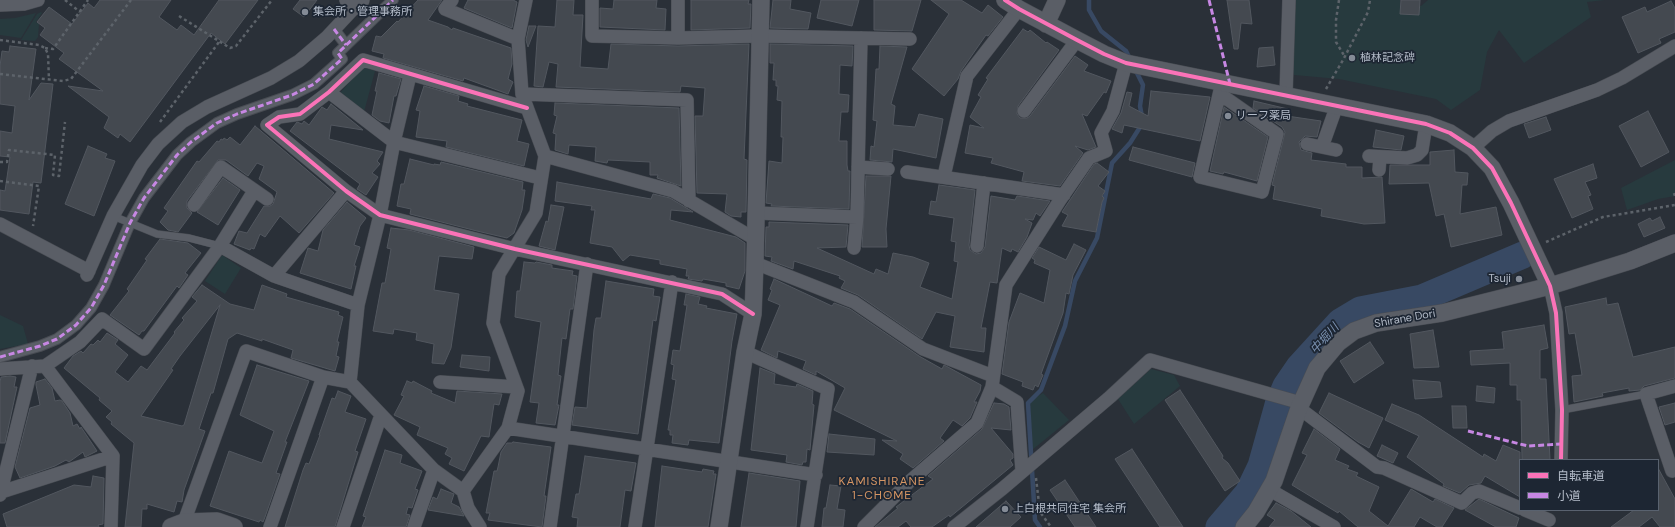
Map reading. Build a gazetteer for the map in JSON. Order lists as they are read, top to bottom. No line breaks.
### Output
{"streets":{"street":["Shirane Dori"]},"districts":["KAMISHIRANE 1-CHOME"],"water":["中堀川"],"places":["集会所・管理事務所","植林記念碑","リーフ薬局","Tsuji","上白根共同住宅 集会所"],"legend":["自転車道","小道"]}
